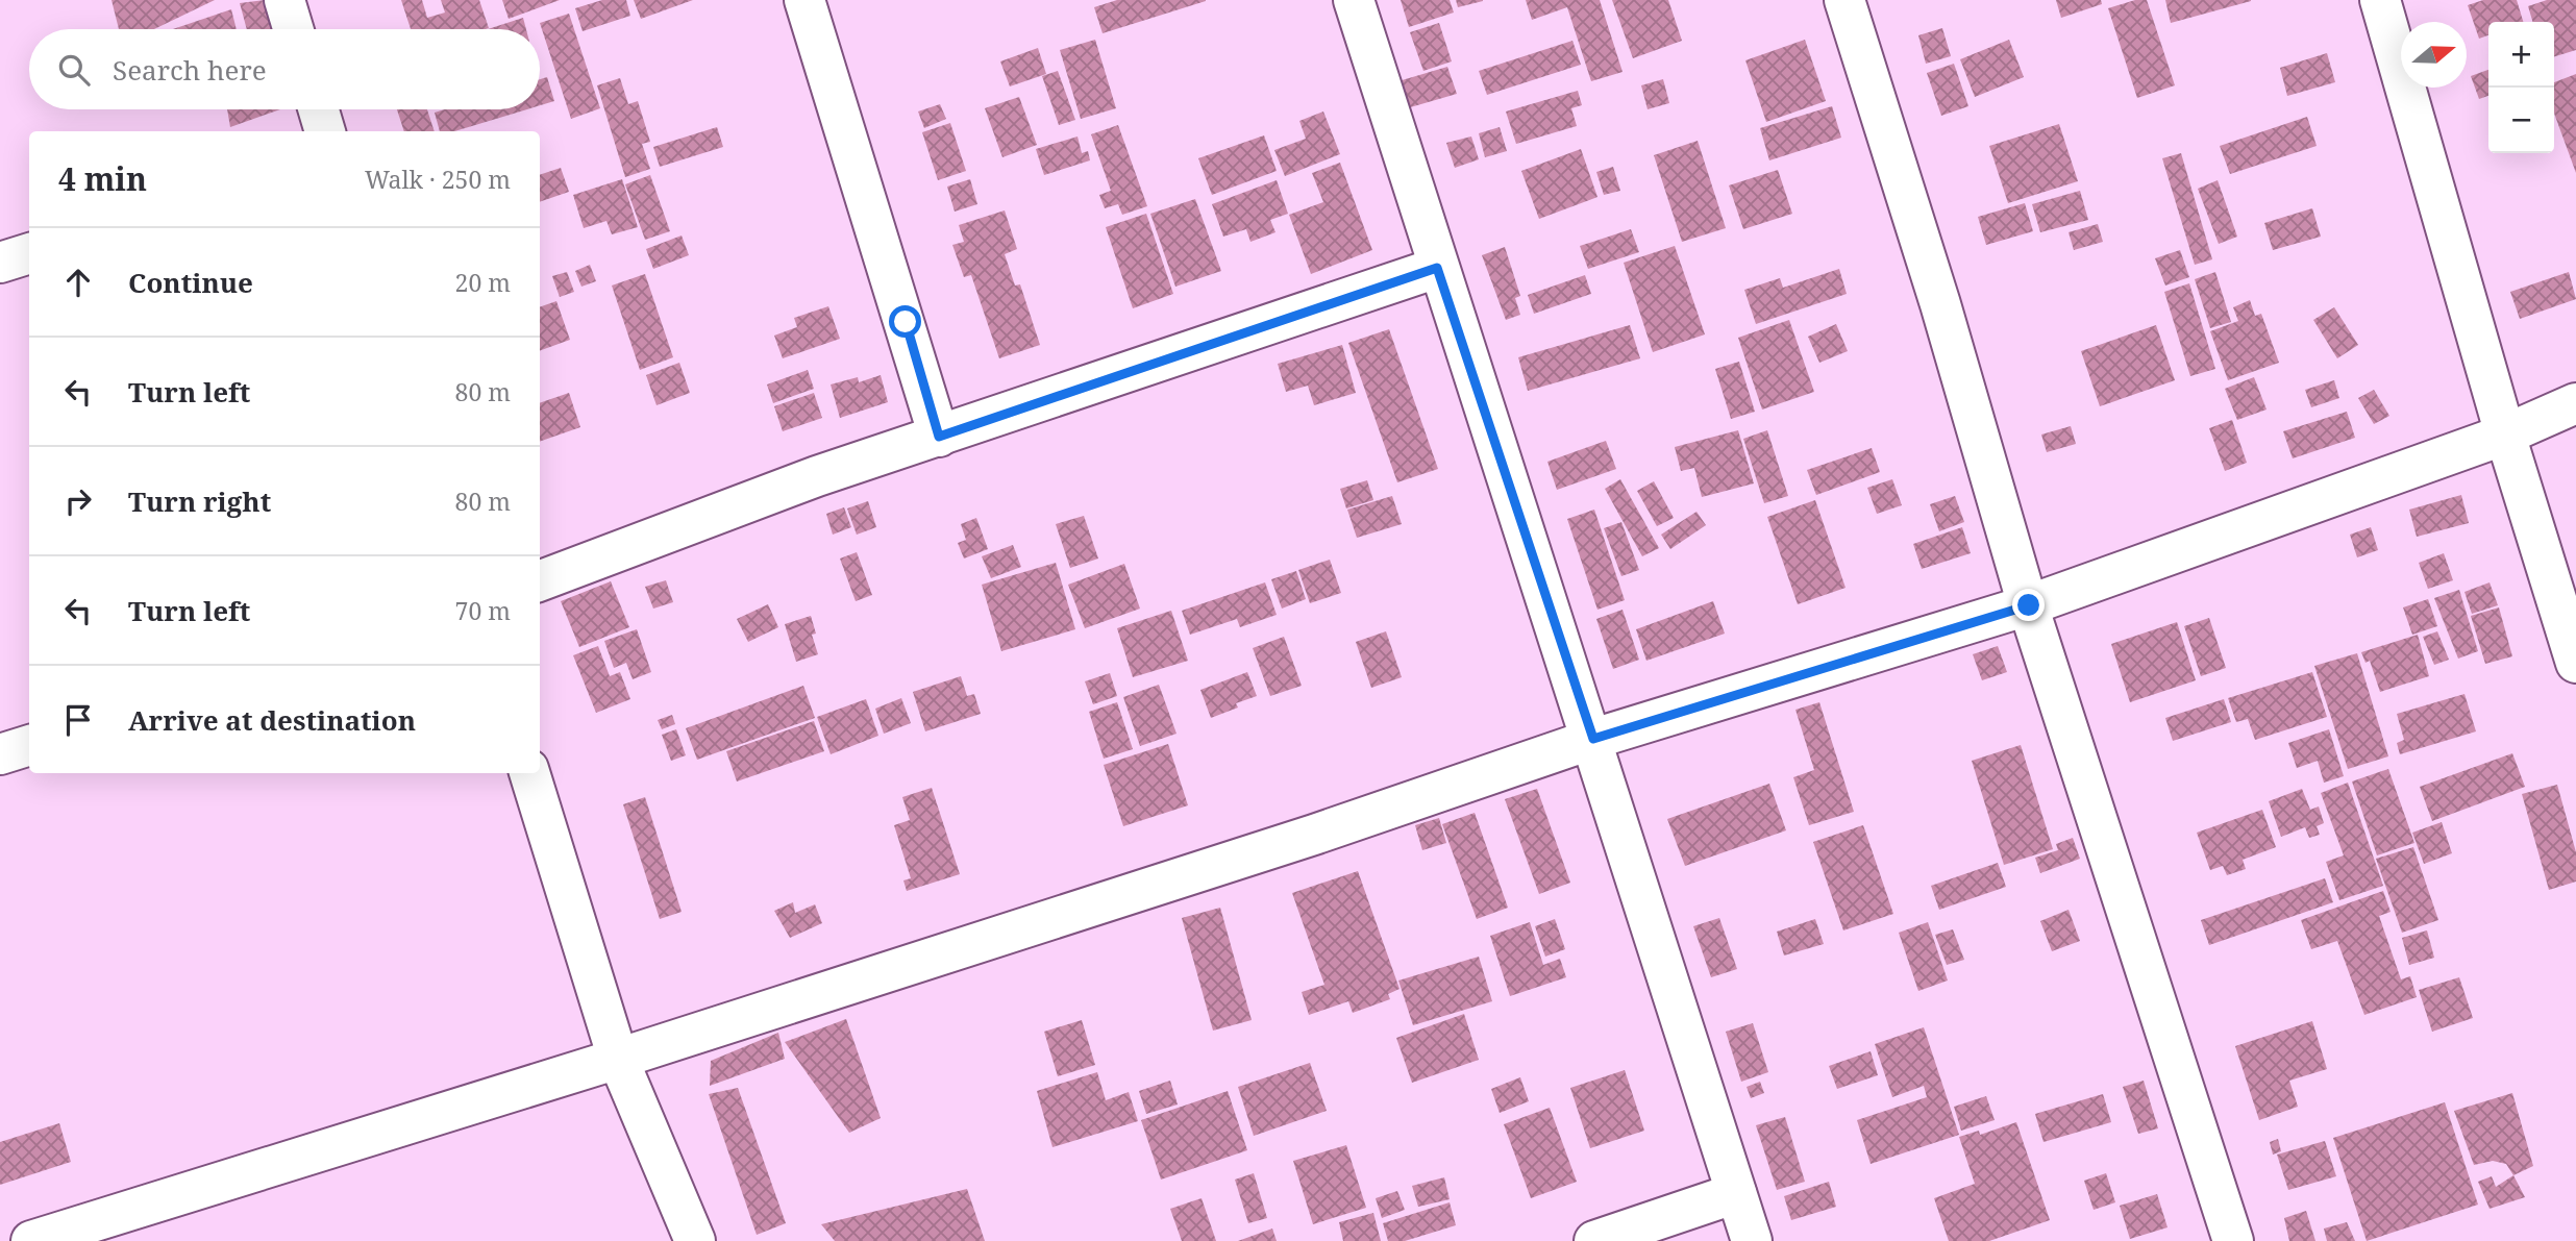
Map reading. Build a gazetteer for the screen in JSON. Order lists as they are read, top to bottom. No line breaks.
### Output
{"north":"right","page":{"map_buttons":["+","−"],"search":"Search here","heading":["4 min","Walk · 250 m"],"list":[["Continue","20 m"],["Turn left","80 m"],["Turn right","80 m"],["Turn left","70 m"],"Arrive at destination"]}}
